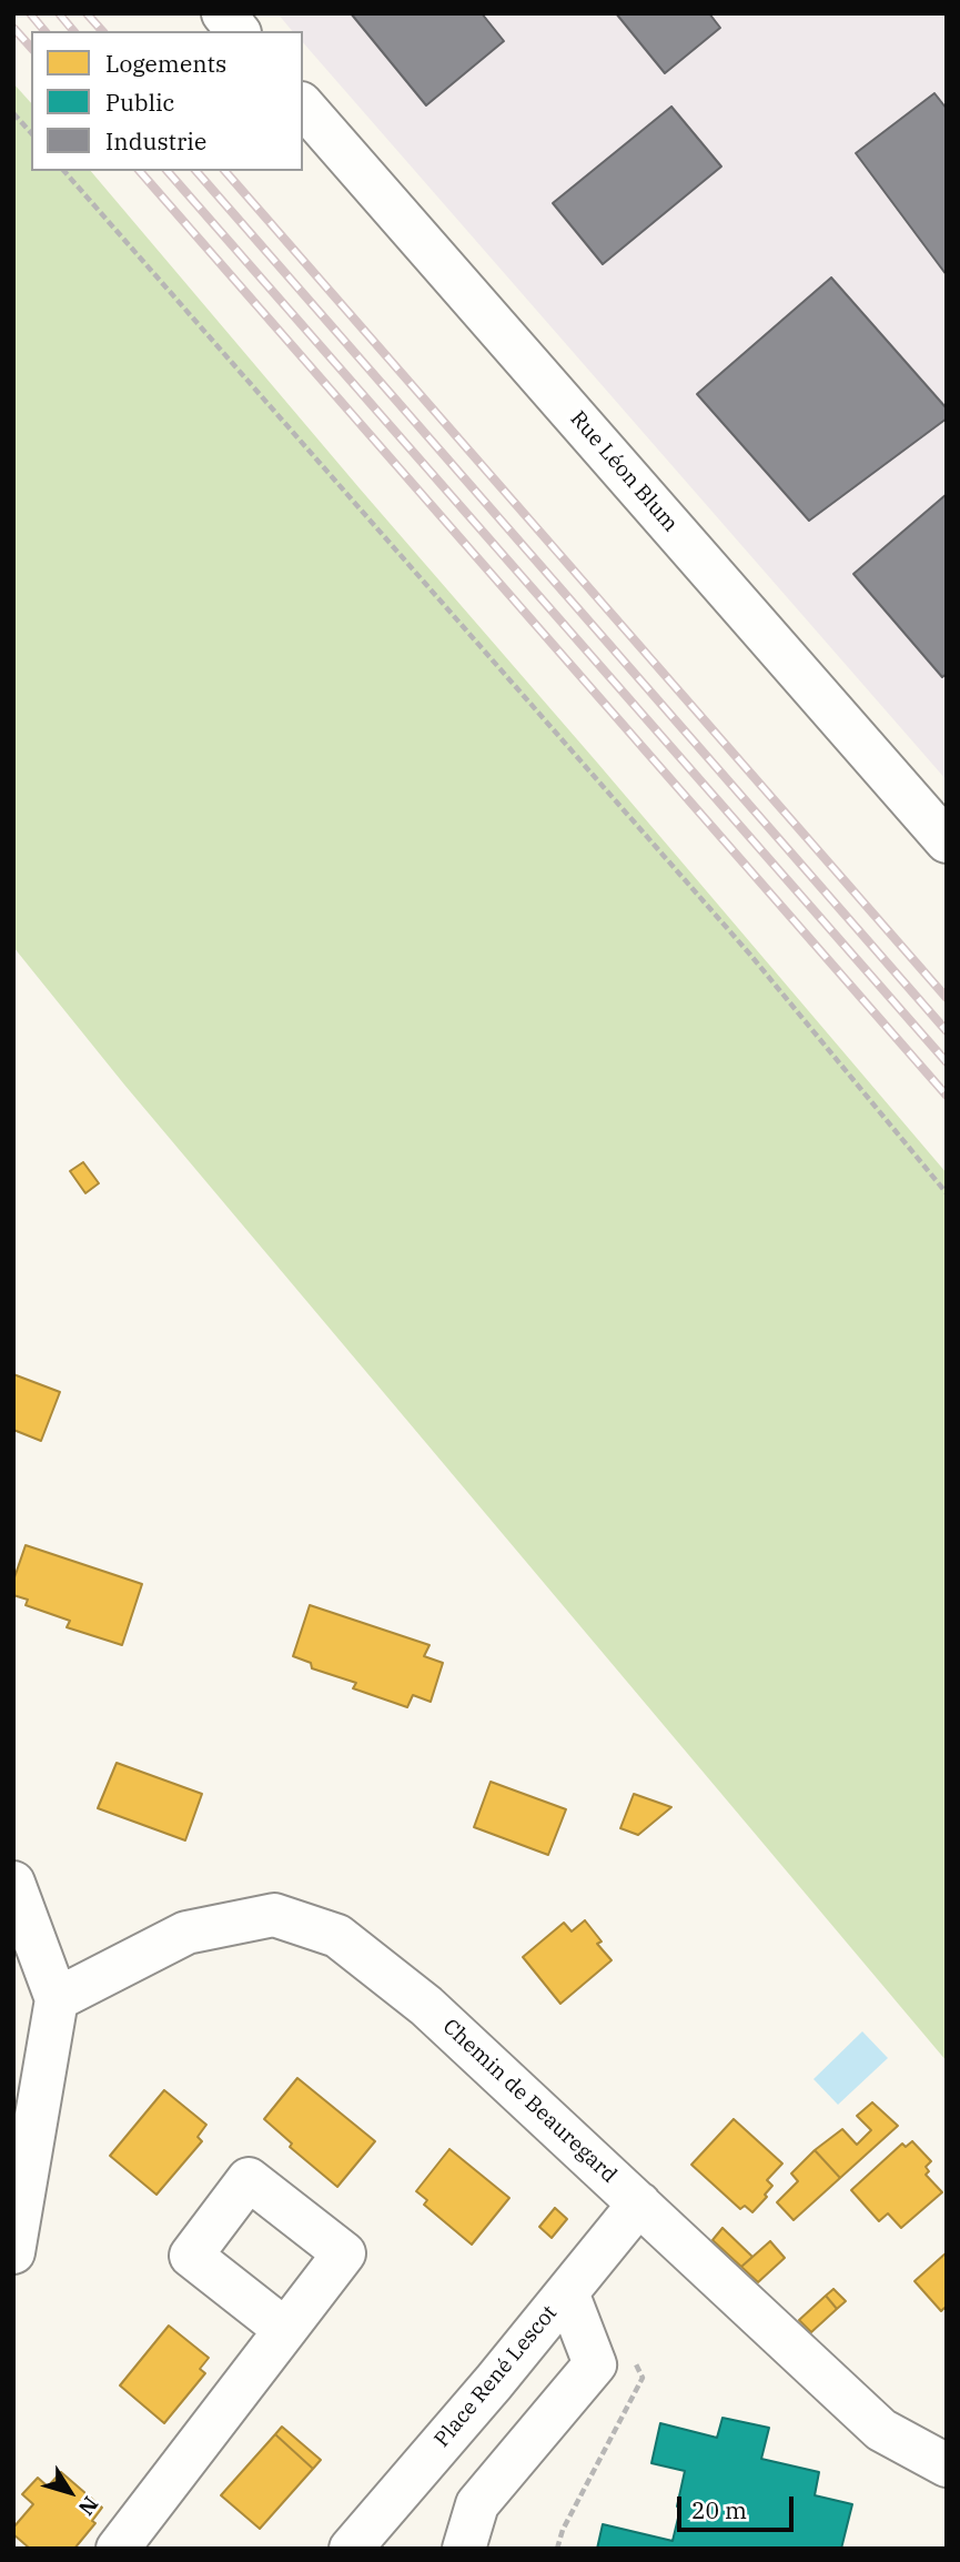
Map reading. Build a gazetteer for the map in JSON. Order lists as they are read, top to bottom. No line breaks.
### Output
{"streets":{"street":["Rue Léon Blum","Chemin de Beauregard","Place René Lescot"]},"crossings":[["Chemin de Beauregard","Place René Lescot"]],"legend":["Logements","Public","Industrie"],"scale_bar":"20 m","north":"bottom right"}
